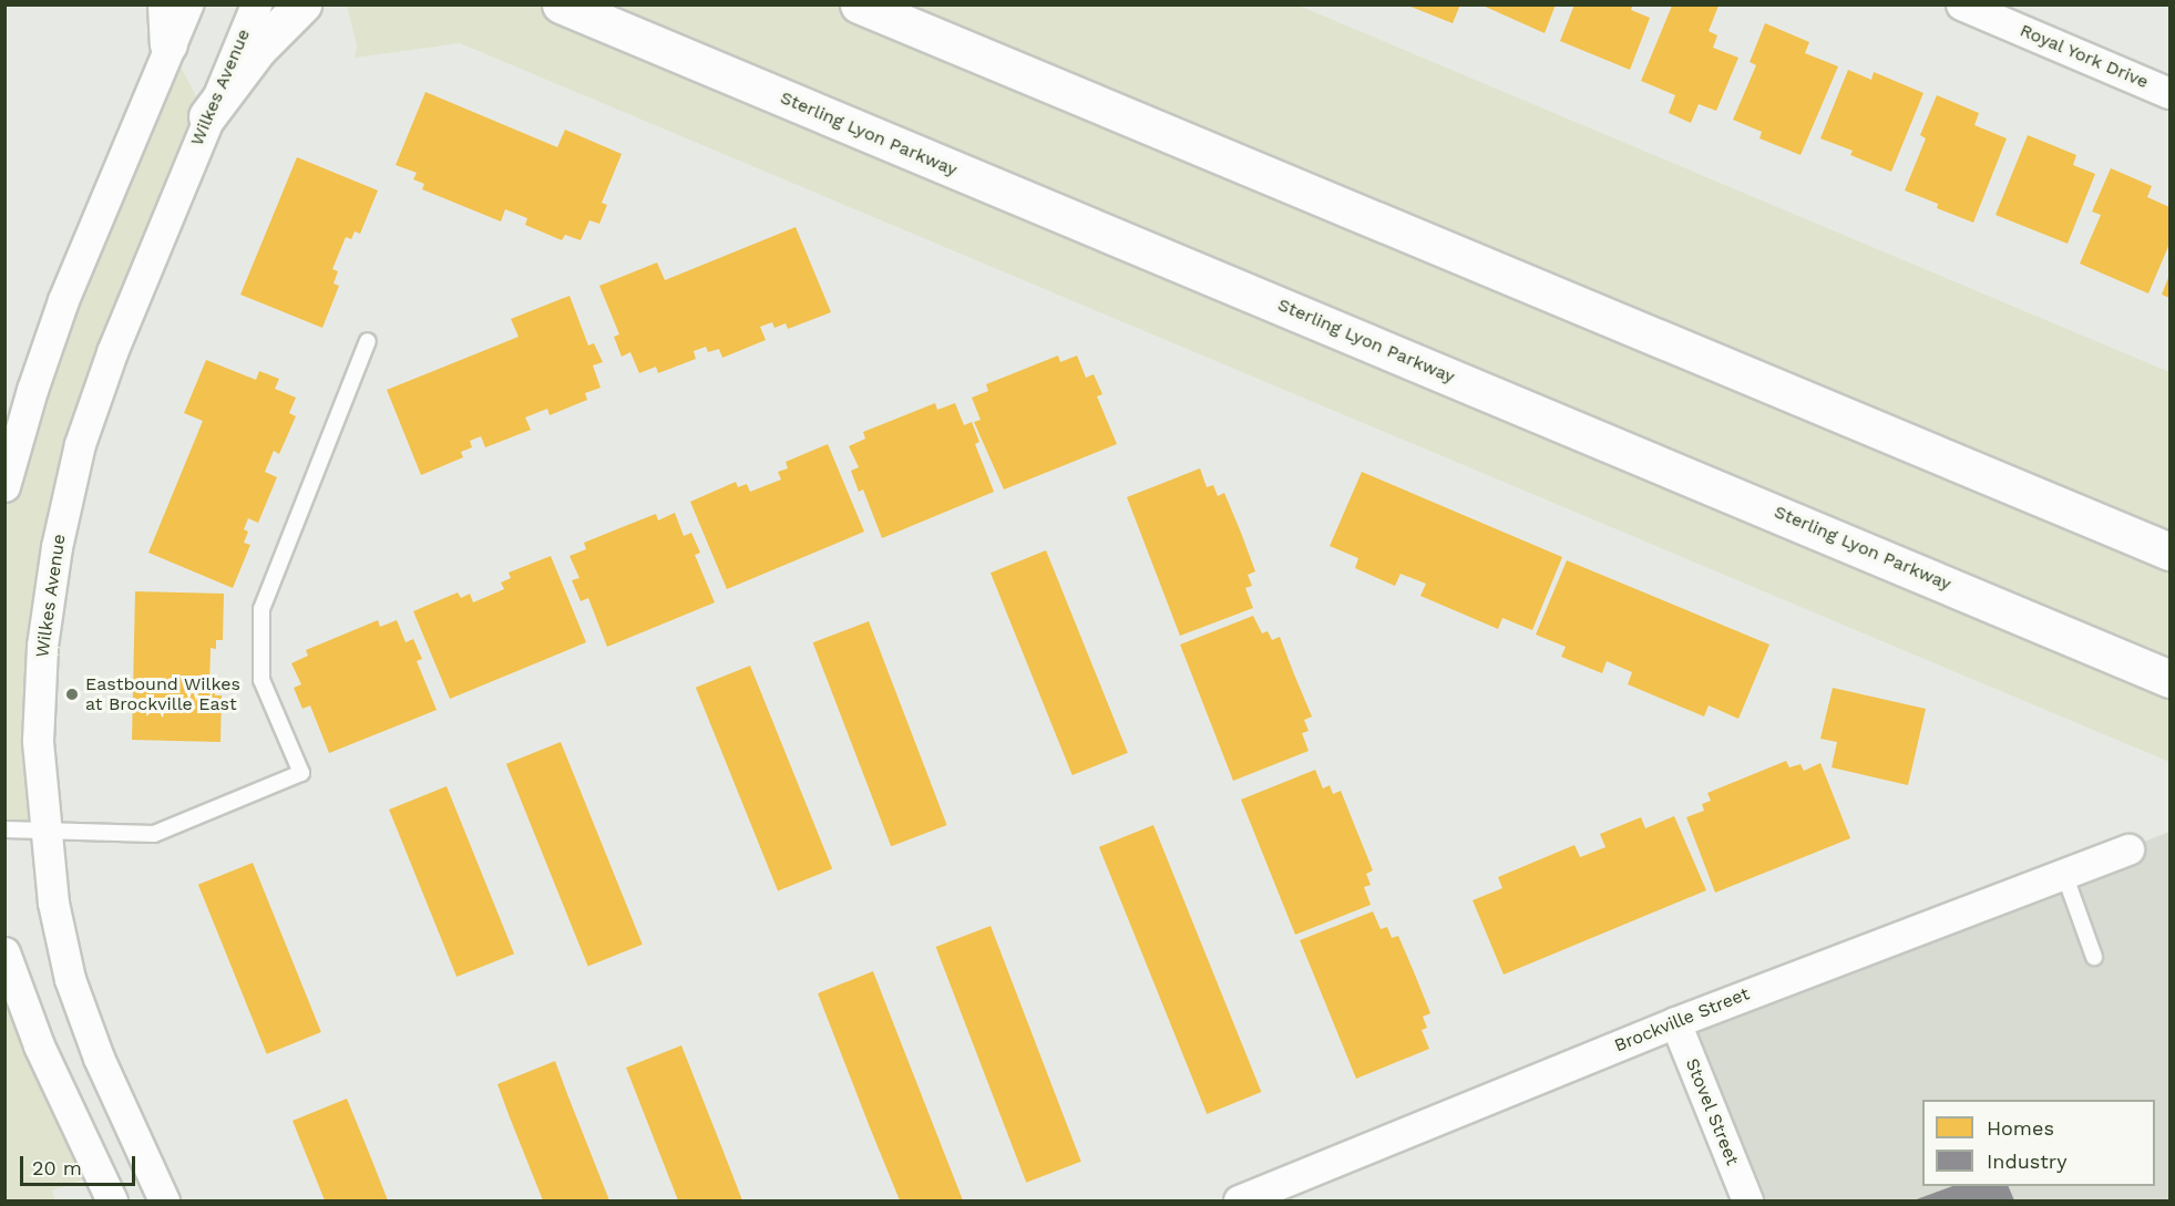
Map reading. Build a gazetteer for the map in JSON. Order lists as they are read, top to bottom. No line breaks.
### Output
{"streets":{"main road":["Sterling Lyon Parkway"],"street":["Royal York Drive","Wilkes Avenue","Brockville Street","Stovel Street"]},"crossings":[["Brockville Street","Stovel Street"]],"places":["Eastbound Wilkes at Brockville East"],"legend":["Homes","Industry"],"scale_bar":"20 m"}
